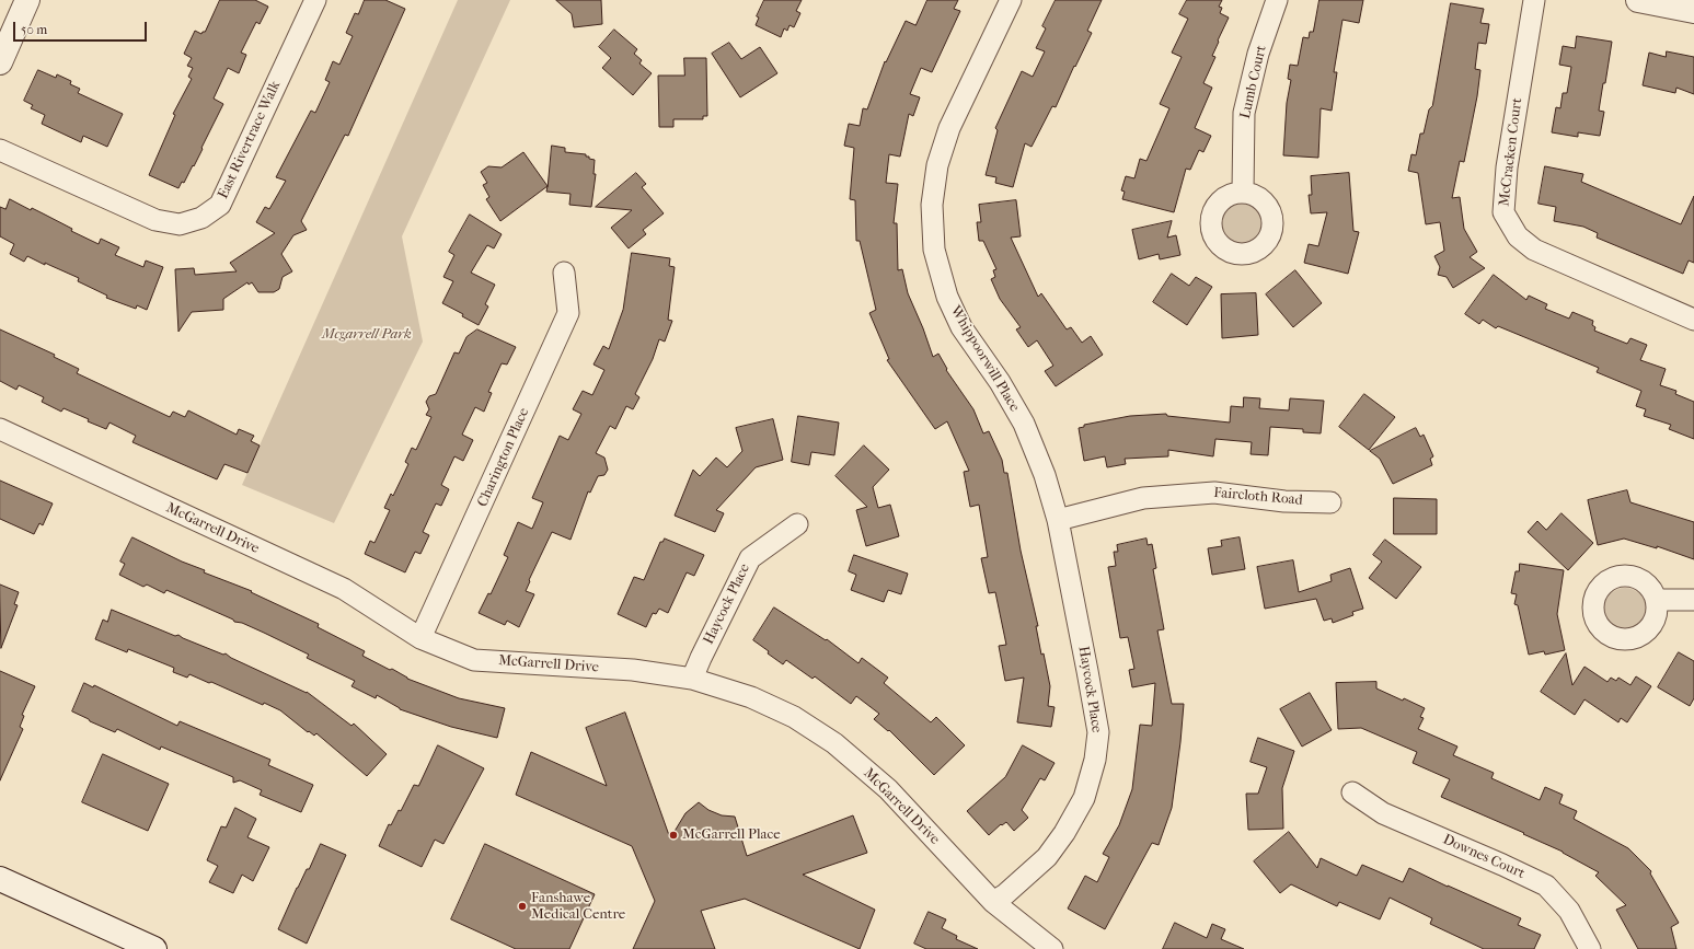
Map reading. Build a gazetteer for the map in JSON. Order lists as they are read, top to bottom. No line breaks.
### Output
{"streets":{"street":["Lumb Court","East Rivertrace Walk","McCracken Court","Whippoorwill Place","Charington Place","Faircloth Road","McGarrell Drive","Haycock Place","Downes Court"]},"crossings":[["Whippoorwill Place","Faircloth Road"],["Whippoorwill Place","Haycock Place"],["Charington Place","McGarrell Drive"],["Faircloth Road","Haycock Place"],["McGarrell Drive","Haycock Place"]],"parks":["Mcgarrell Park"],"places":["McGarrell Place","Fanshawe Medical Centre"],"scale_bar":"50 m"}
